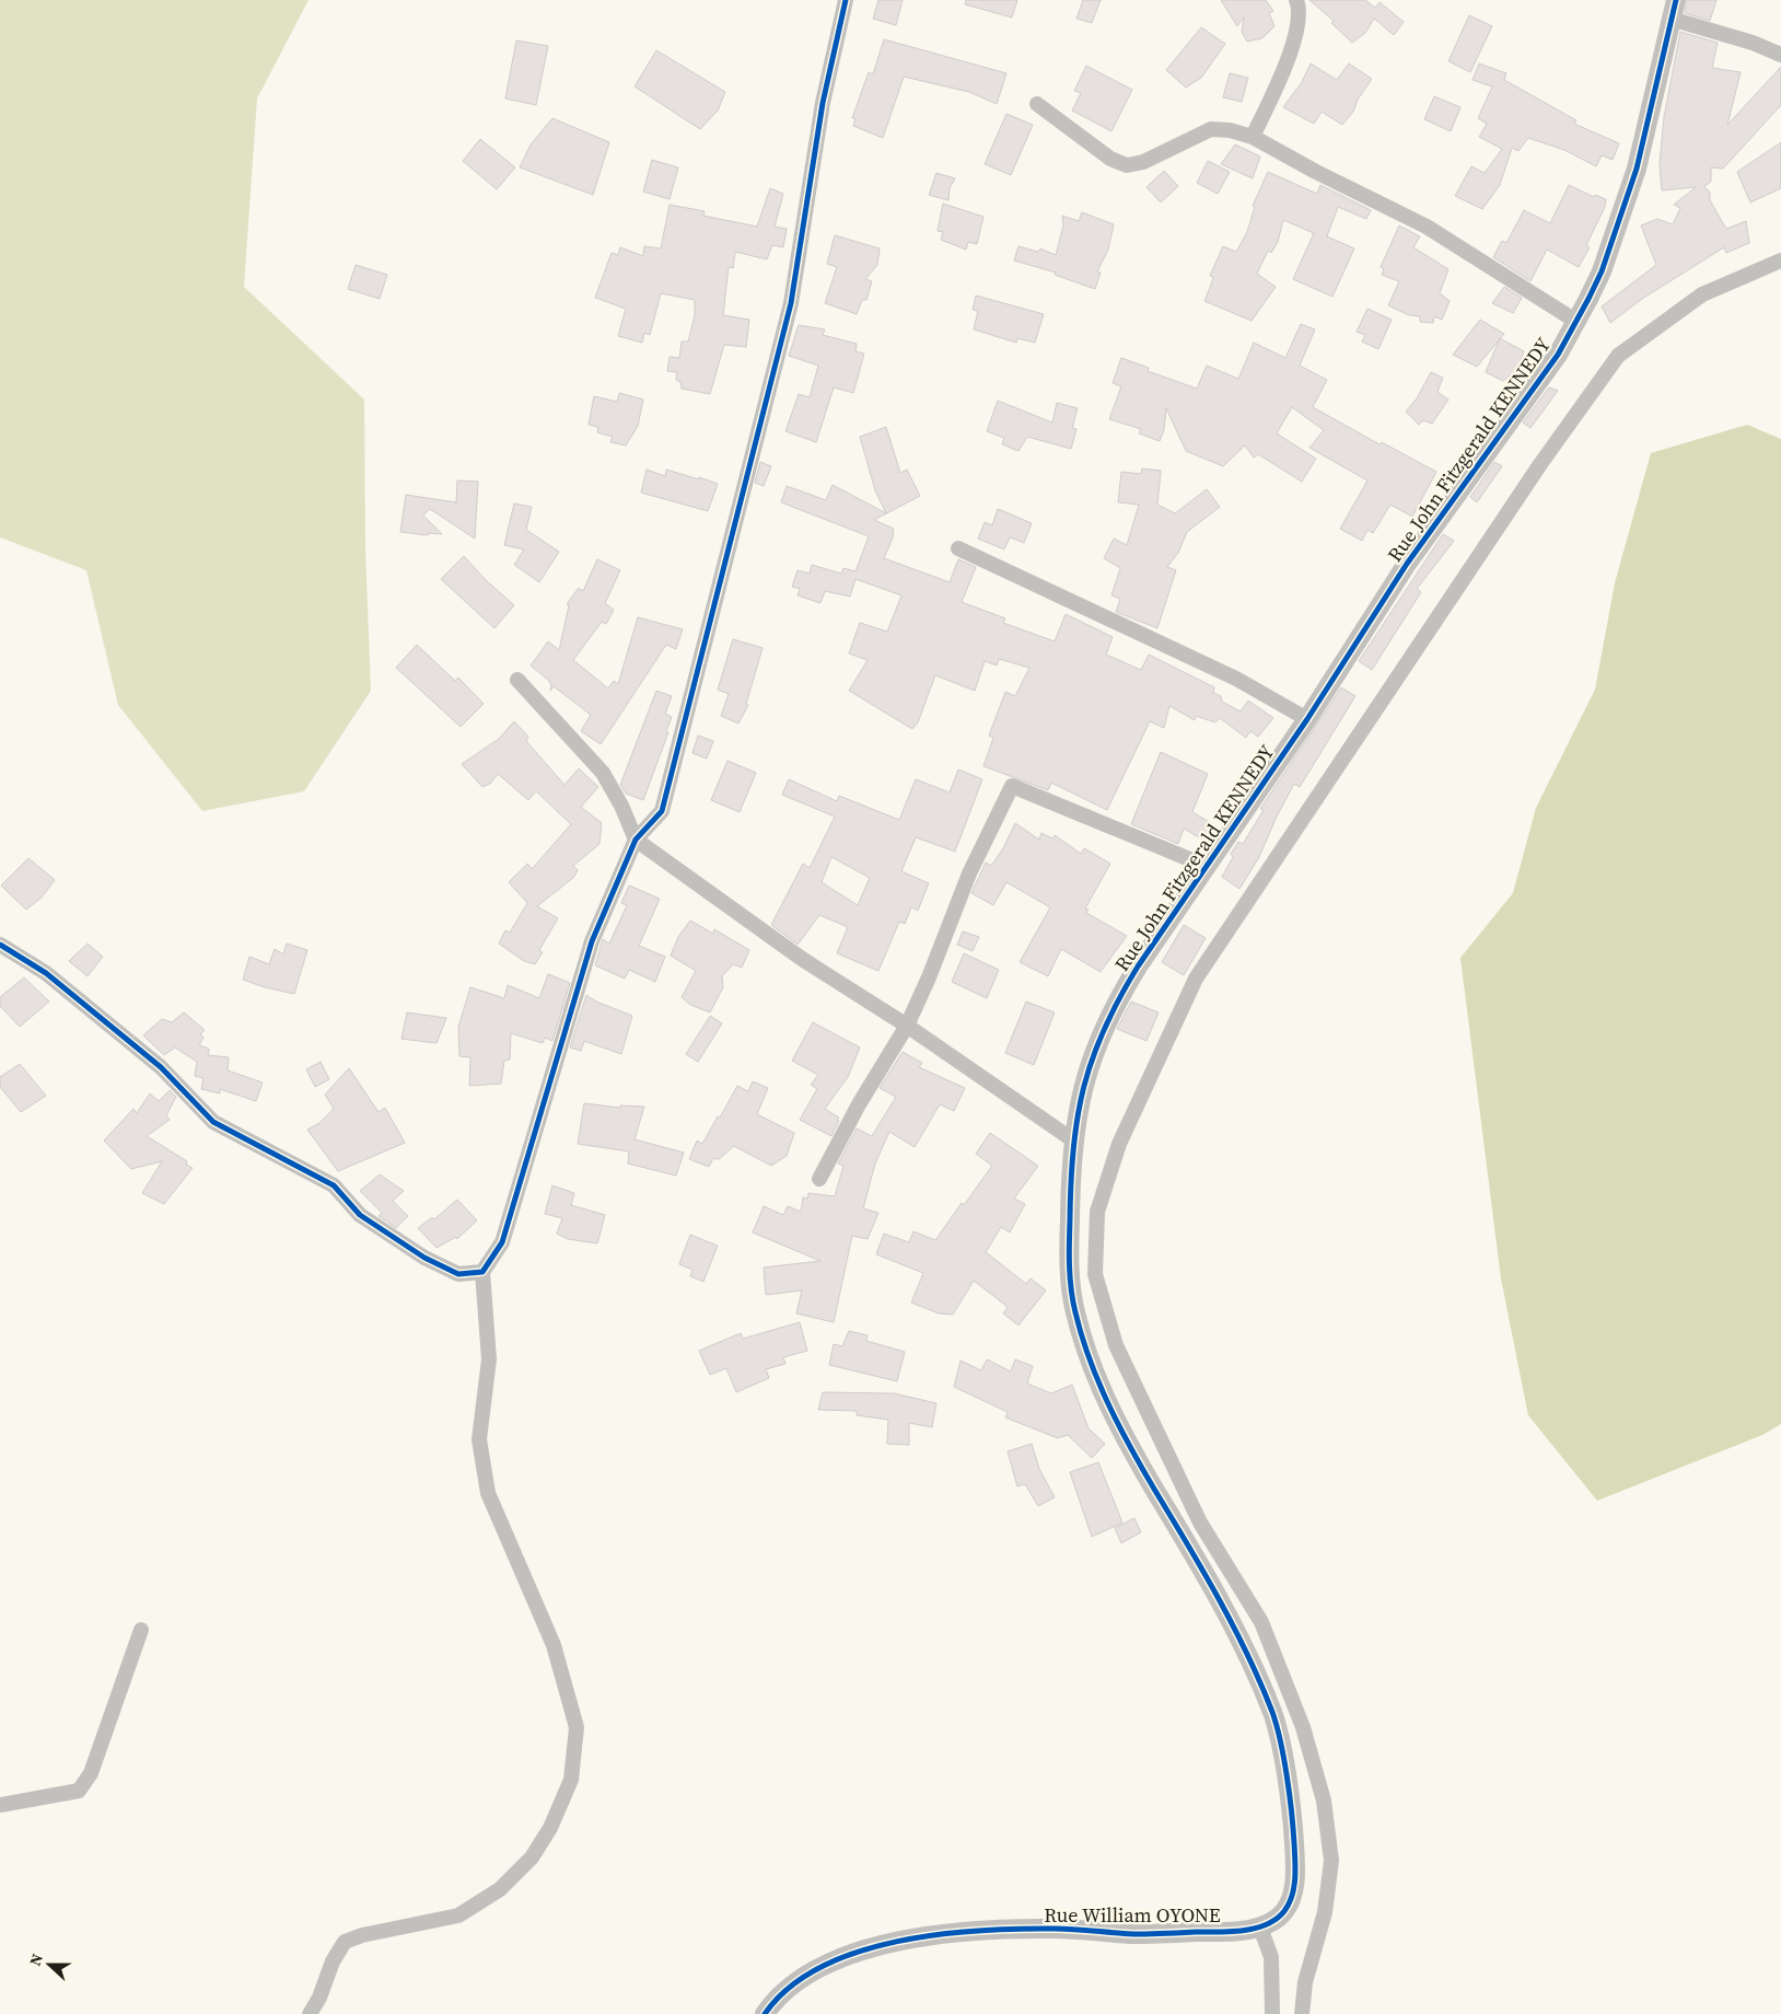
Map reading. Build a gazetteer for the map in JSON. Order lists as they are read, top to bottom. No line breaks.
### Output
{"streets":{"street":["Rue John Fitzgerald KENNEDY","Rue William OYONE"]},"crossings":[["Rue John Fitzgerald KENNEDY","Rue William OYONE"]],"north":"left"}
